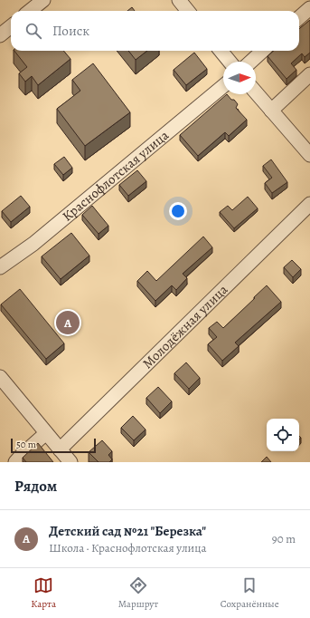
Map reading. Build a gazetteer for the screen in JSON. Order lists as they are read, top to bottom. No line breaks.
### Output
{"streets":{"street":["Краснофлотская улица","Молодёжная улица"]},"scale_bar":"50 m","north":"right","page":{"search":"Поиск","pins":"A","scale":"50 m","heading":"Рядом","list":[{"mark":"A","name":"Детский сад №21 \"Березка\"","note":"Школа · Краснофлотская улица","value":"90 m"}],"nav":["Карта","Маршрут","Сохранённые"]}}
